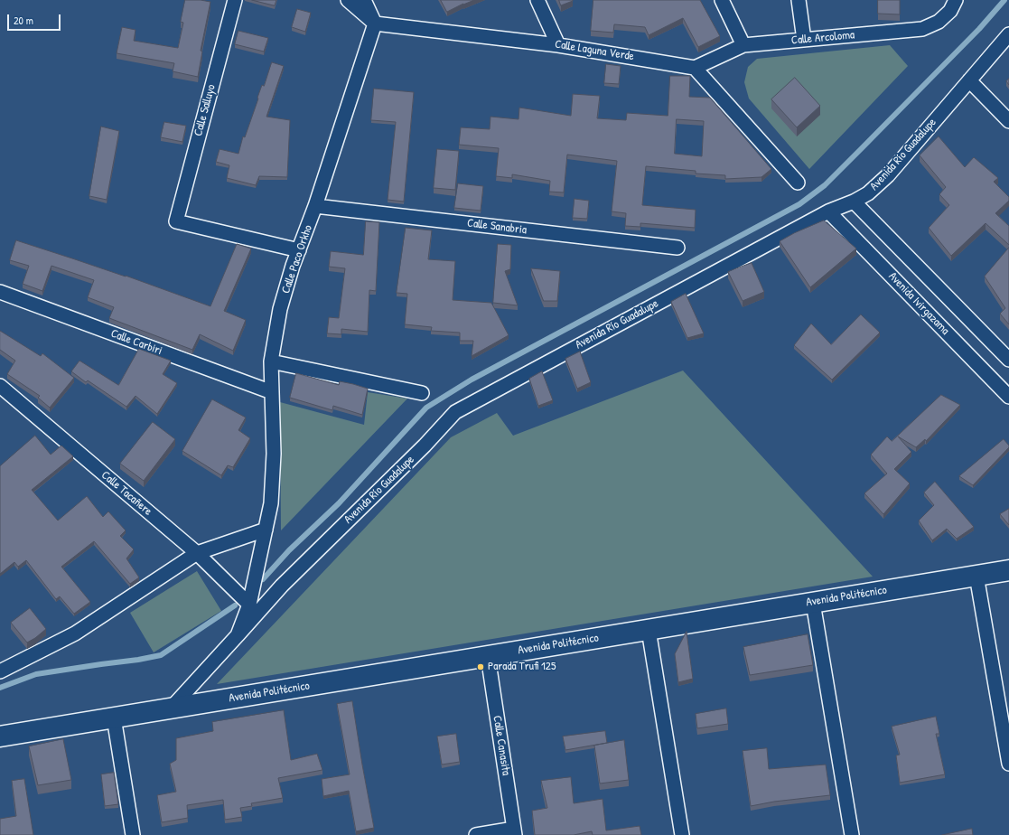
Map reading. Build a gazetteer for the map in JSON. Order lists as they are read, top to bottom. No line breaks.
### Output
{"streets":{"street":["Calle Arcoloma","Calle Laguna Verde","Calle Salluyo","Avenida Río Guadalupe","Calle Sanabria","Calle Paco Orkho","Avenida Ivirgazama","Calle Carbiri","Calle Tacañere","Avenida Politécnico","Calle Canasita"]},"crossings":[["Calle Arcoloma","Calle Laguna Verde"],["Calle Laguna Verde","Calle Paco Orkho"],["Calle Salluyo","Calle Paco Orkho"],["Avenida Río Guadalupe","Calle Paco Orkho"],["Avenida Río Guadalupe","Avenida Ivirgazama"],["Avenida Río Guadalupe","Avenida Politécnico"],["Calle Sanabria","Calle Paco Orkho"],["Calle Paco Orkho","Calle Carbiri"],["Calle Paco Orkho","Calle Tacañere"],["Avenida Politécnico","Calle Canasita"]],"places":["Parada Trufi 125"],"scale_bar":"20 m"}
